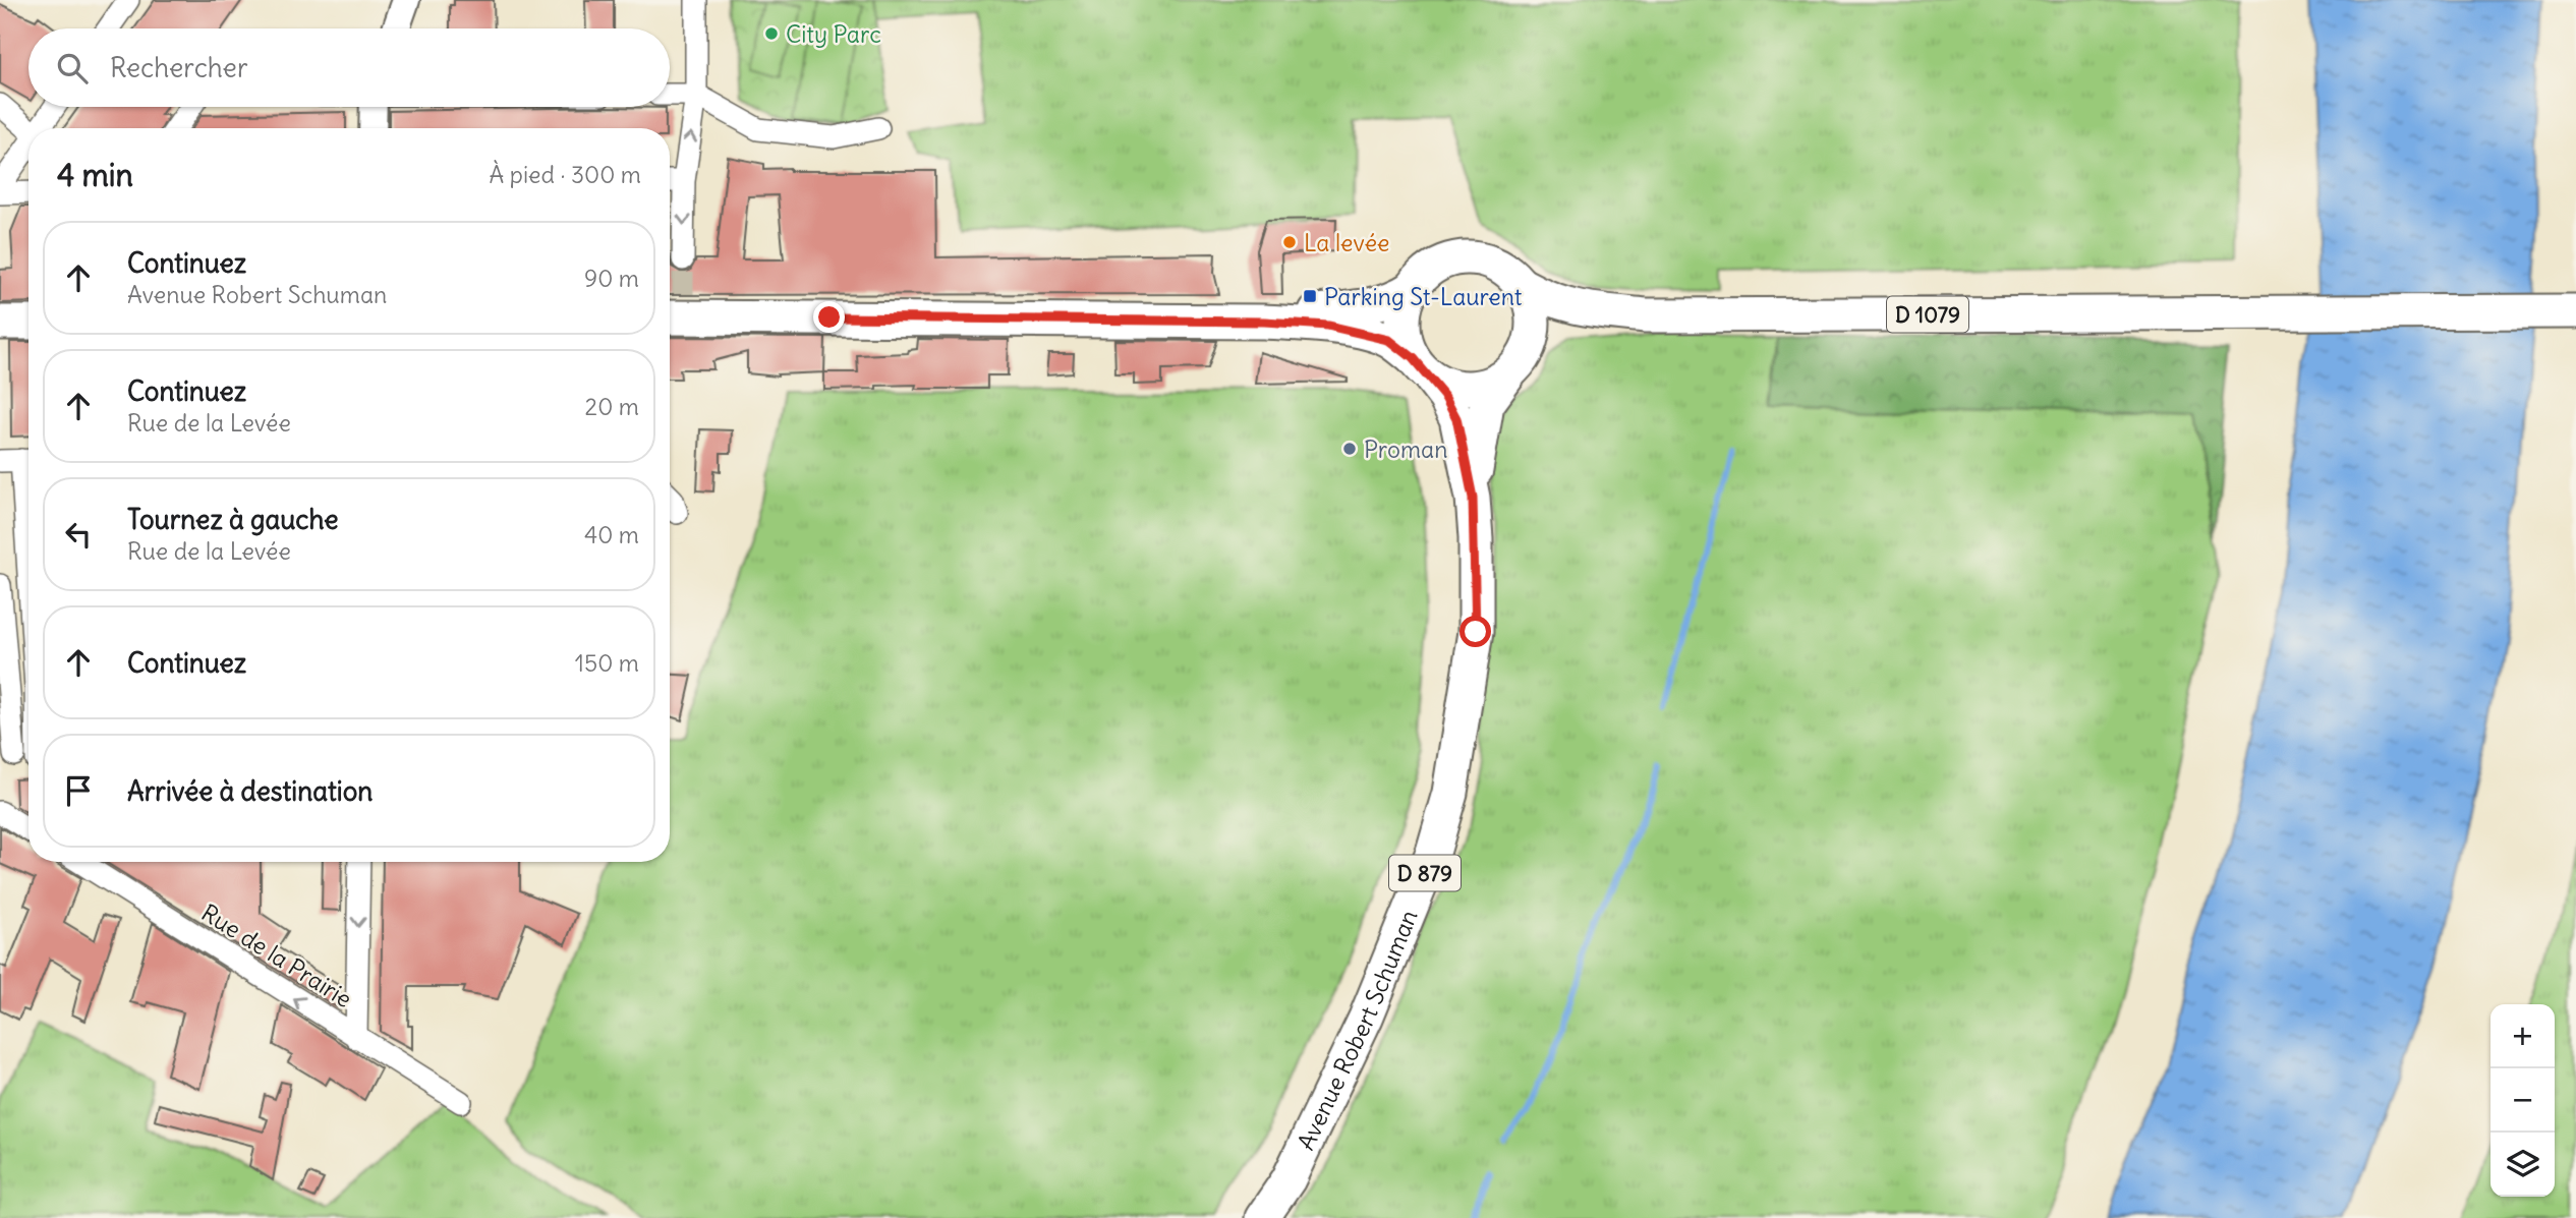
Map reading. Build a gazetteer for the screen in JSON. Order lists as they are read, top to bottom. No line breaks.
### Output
{"streets":{"main road":["D 1079","D 879","Avenue Robert Schuman"],"street":["Rue de la Prairie"]},"crossings":[["D 1079","Avenue Robert Schuman"]],"one_way":["Rue de la Prairie"],"places":{"other":["City Parc","La levée","Proman"],"transit":["Parking St-Laurent"]},"page":{"search":"Rechercher","heading":["4 min","À pied · 300 m"],"list":[["Continuez","Avenue Robert Schuman","90 m"],["Continuez","Rue de la Levée","20 m"],["Tournez à gauche","Rue de la Levée","40 m"],["Continuez","150 m"],"Arrivée à destination"],"map_buttons":["+","−"]}}
